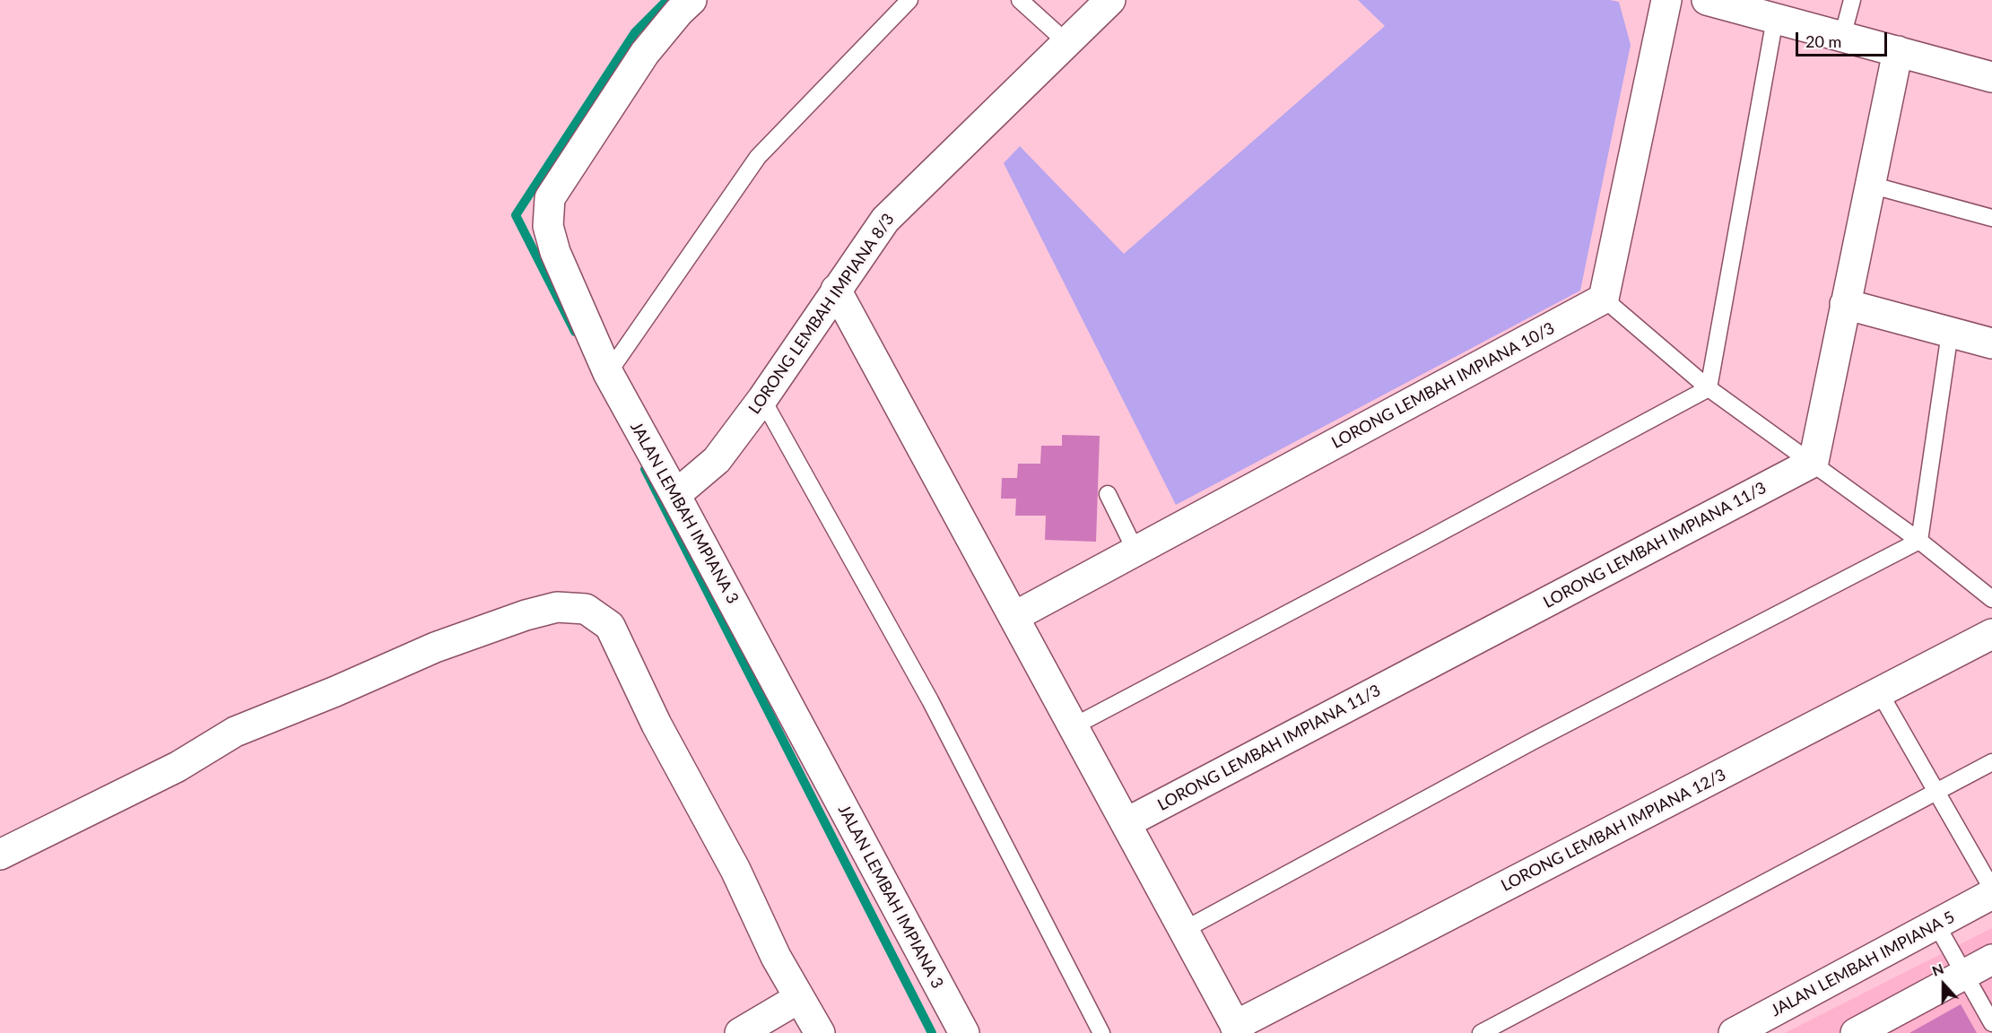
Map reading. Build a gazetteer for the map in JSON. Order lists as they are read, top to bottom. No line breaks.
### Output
{"streets":{"street":["LORONG LEMBAH IMPIANA 8/3","LORONG LEMBAH IMPIANA 10/3","JALAN LEMBAH IMPIANA 3","LORONG LEMBAH IMPIANA 11/3","LORONG LEMBAH IMPIANA 12/3","JALAN LEMBAH IMPIANA 5"]},"crossings":[["LORONG LEMBAH IMPIANA 8/3","JALAN LEMBAH IMPIANA 3"]],"scale_bar":"20 m","north":"top"}
